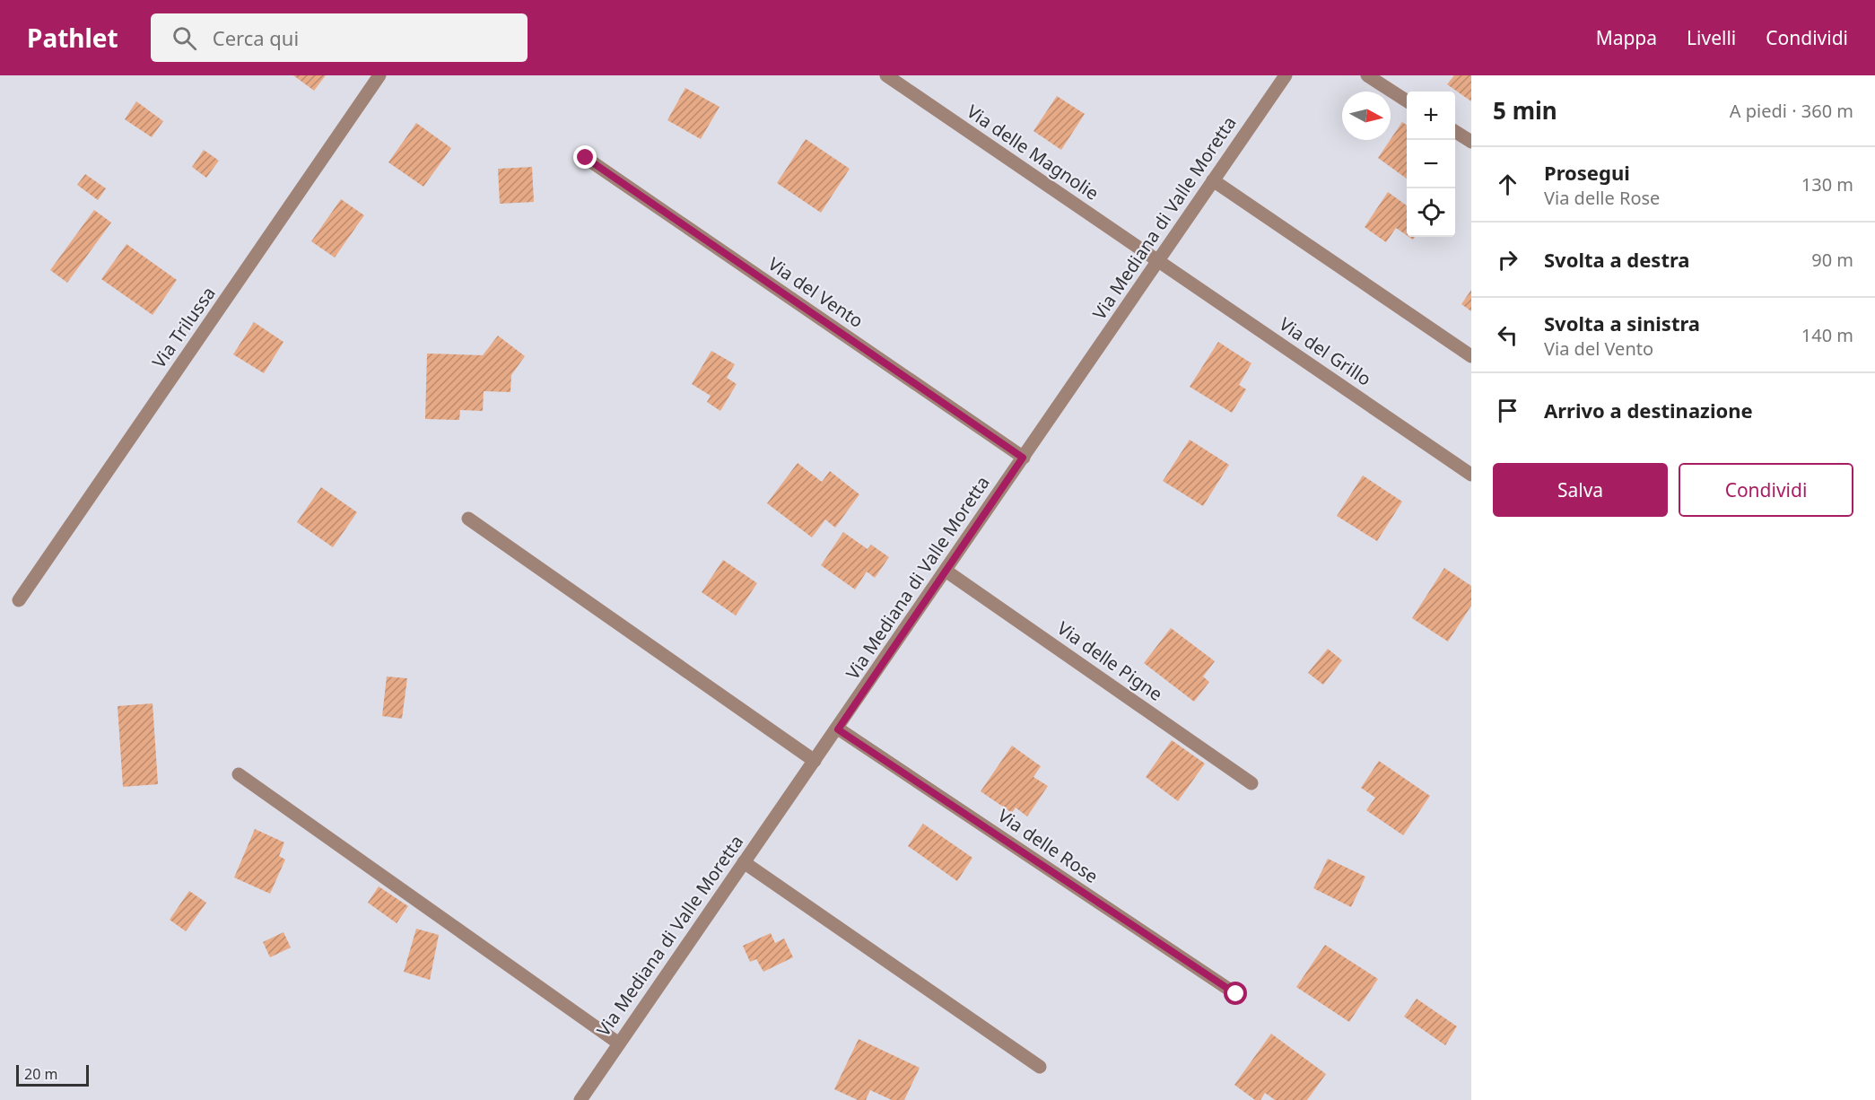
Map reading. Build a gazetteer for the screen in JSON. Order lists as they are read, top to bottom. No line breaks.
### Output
{"streets":{"street":["Via delle Magnolie","Via Mediana di Valle Moretta","Via del Vento","Via Trilussa","Via del Grillo","Via delle Pigne","Via delle Rose"]},"crossings":[["Via delle Magnolie","Via Mediana di Valle Moretta"],["Via delle Magnolie","Via del Grillo"],["Via Mediana di Valle Moretta","Via del Vento"],["Via Mediana di Valle Moretta","Via del Grillo"],["Via Mediana di Valle Moretta","Via delle Pigne"],["Via Mediana di Valle Moretta","Via delle Rose"]],"scale_bar":"20 m","north":"right","page":{"header":"Pathlet","search":"Cerca qui","nav":["Mappa","Livelli","Condividi"],"heading":["5 min","A piedi · 360 m"],"map_buttons":["+","−"],"list":[["Prosegui","Via delle Rose","130 m"],["Svolta a destra","90 m"],["Svolta a sinistra","Via del Vento","140 m"],"Arrivo a destinazione"],"buttons":["Salva","Condividi"],"scale":"20 m"}}
